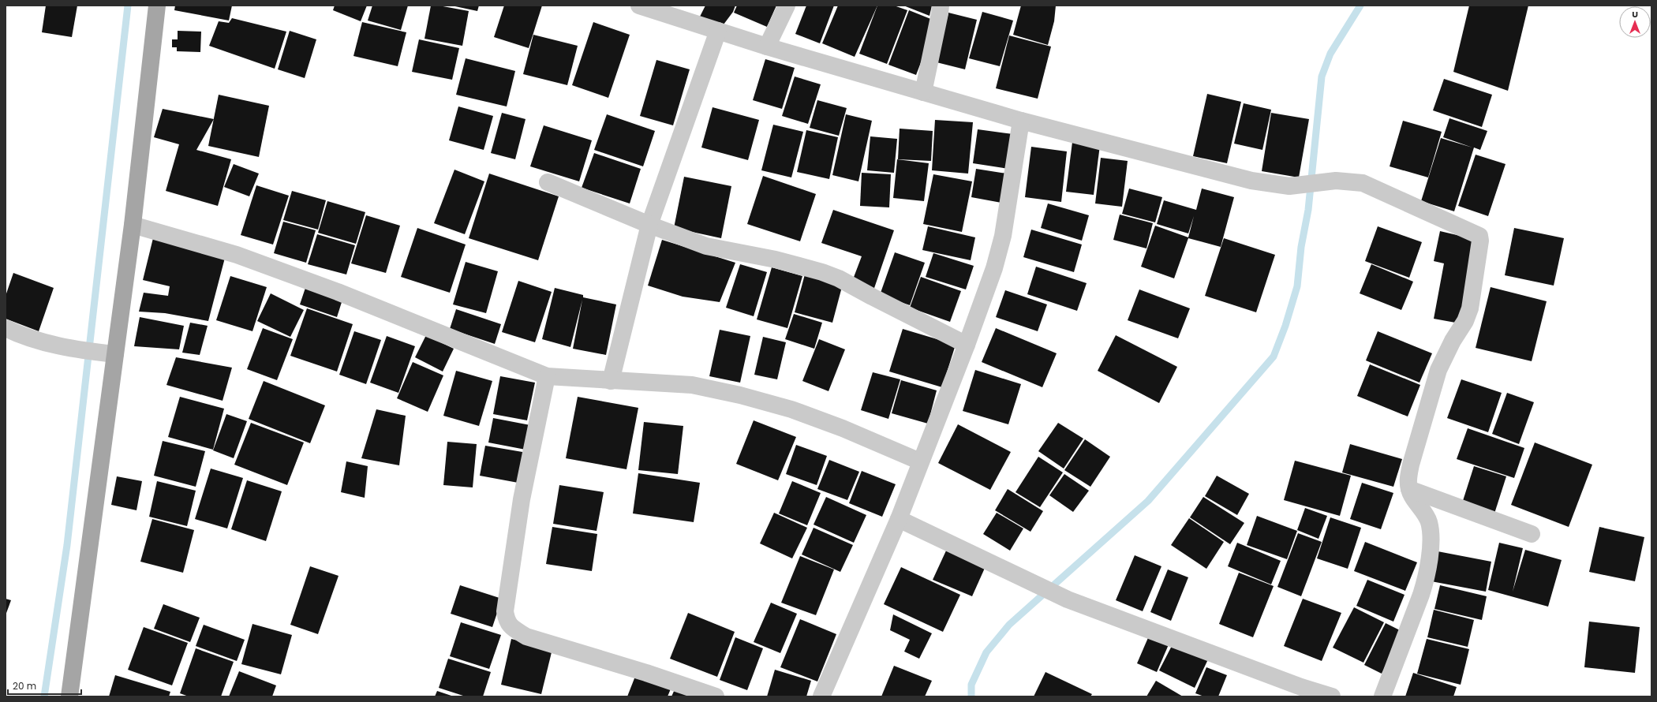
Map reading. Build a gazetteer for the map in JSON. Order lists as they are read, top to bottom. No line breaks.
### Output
{"scale_bar":"20 m","north":"top"}
